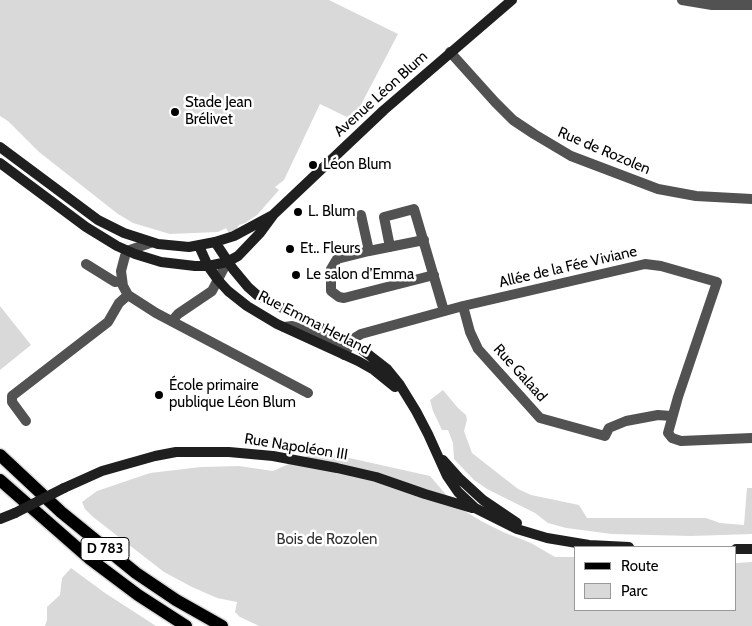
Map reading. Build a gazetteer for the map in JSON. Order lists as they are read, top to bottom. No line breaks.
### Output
{"streets":{"main road":["D 783"],"street":["Avenue Léon Blum","Rue de Rozolen","Allée de la Fée Viviane","Rue Emma Herland","Rue Galaad","Rue Napoléon III"]},"crossings":[["Avenue Léon Blum","Rue de Rozolen"],["Avenue Léon Blum","Rue Emma Herland"],["Allée de la Fée Viviane","Rue Galaad"],["Rue Emma Herland","Rue Napoléon III"]],"parks":["Bois de Rozolen"],"places":["Stade Jean Brélivet","Léon Blum","L. Blum","Et.. Fleurs","Le salon d’Emma","École primaire publique Léon Blum"],"legend":["Route","Parc"]}
